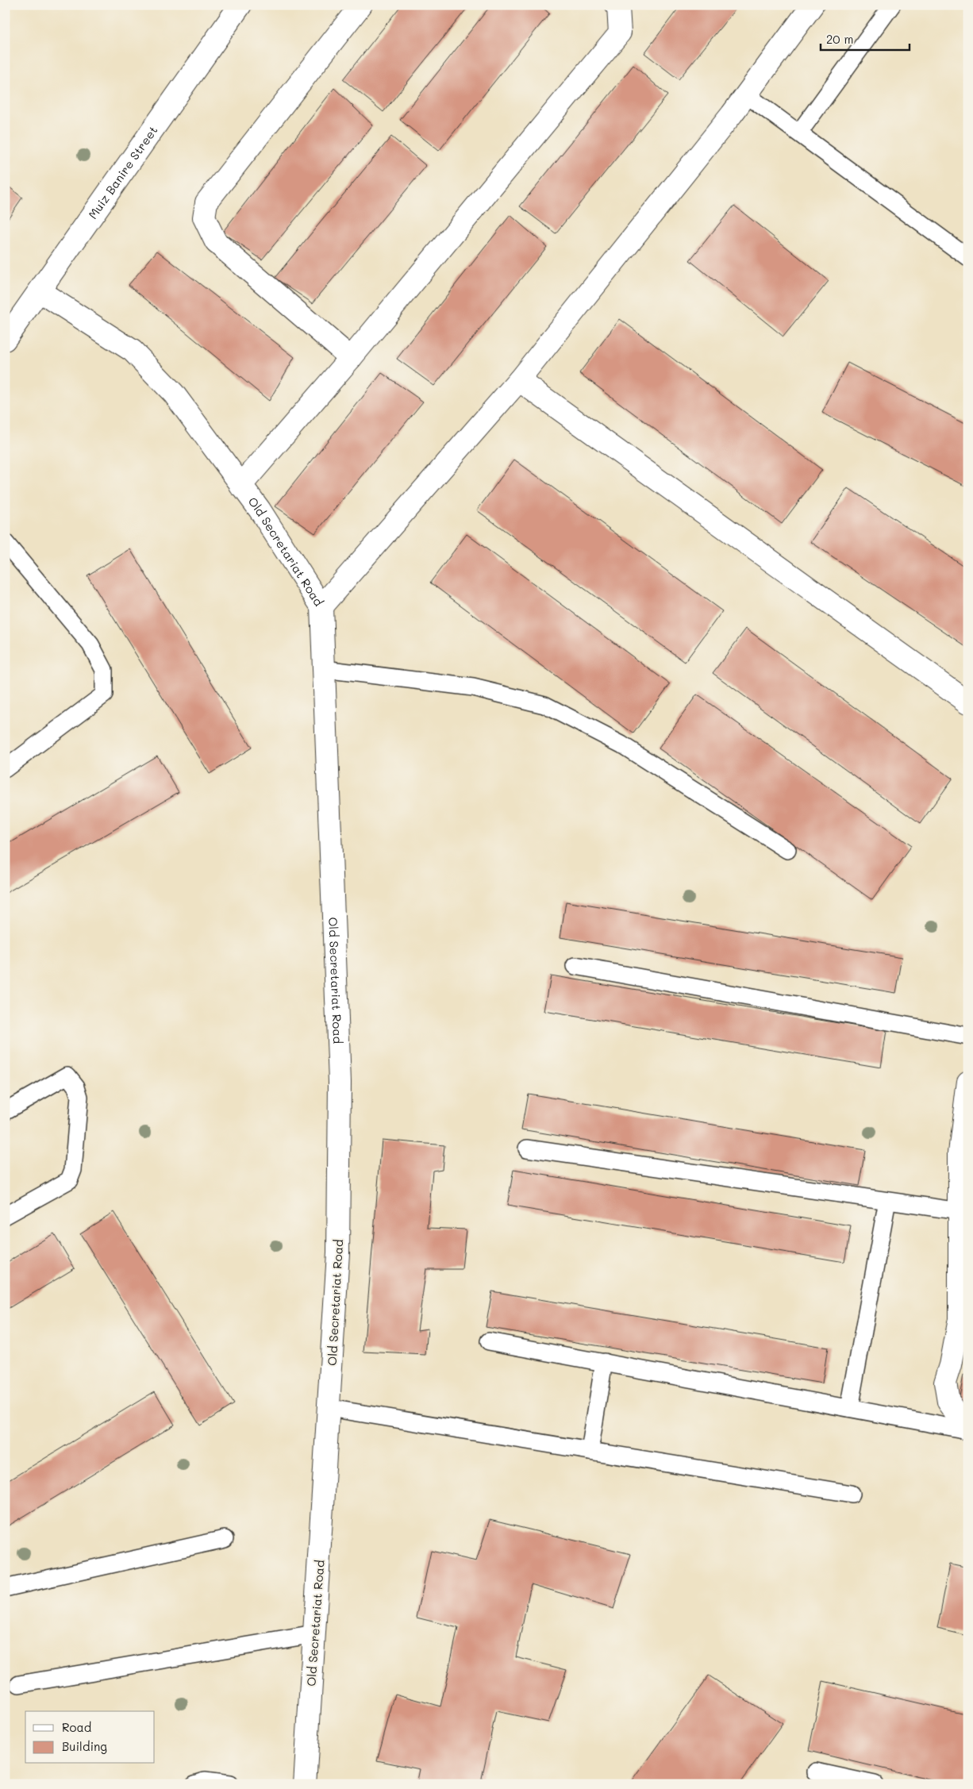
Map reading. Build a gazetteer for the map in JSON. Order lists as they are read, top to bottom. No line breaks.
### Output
{"streets":{"street":["Muiz Banire Street","Old Secretariat Road"]},"crossings":[["Muiz Banire Street","Old Secretariat Road"]],"legend":["Road","Building"],"scale_bar":"20 m"}
